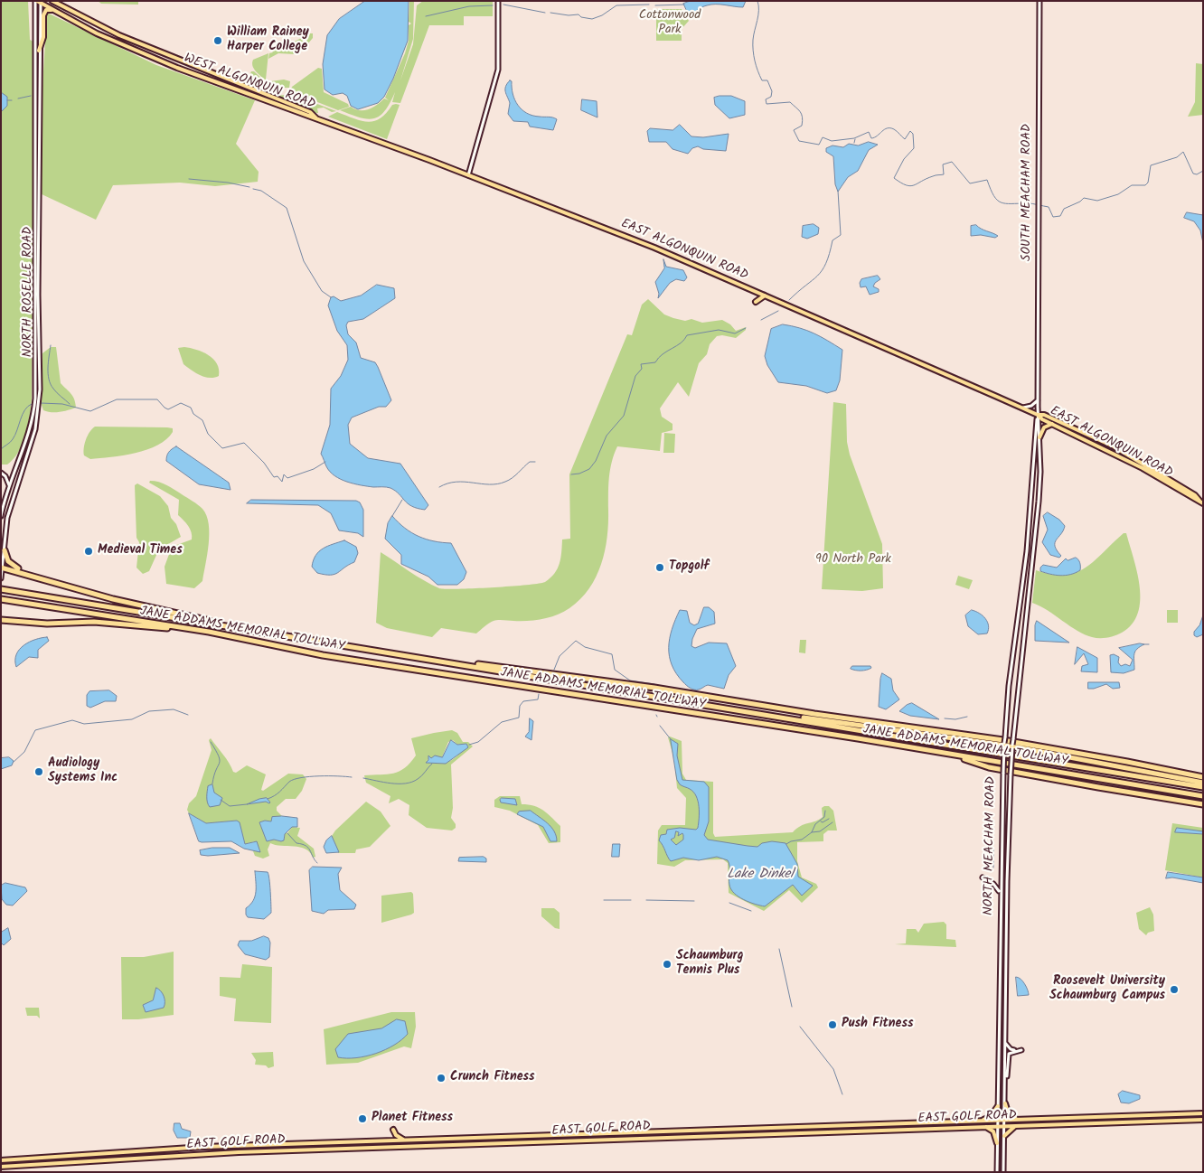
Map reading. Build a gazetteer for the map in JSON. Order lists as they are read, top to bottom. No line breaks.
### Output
{"streets":{"highway":["JANE ADDAMS MEMORIAL TOLLWAY"],"main road":["WEST ALGONQUIN ROAD","SOUTH MEACHAM ROAD","EAST ALGONQUIN ROAD","NORTH ROSELLE ROAD","NORTH MEACHAM ROAD","EAST GOLF ROAD"]},"crossings":[["WEST ALGONQUIN ROAD","EAST ALGONQUIN ROAD"],["WEST ALGONQUIN ROAD","NORTH ROSELLE ROAD"],["SOUTH MEACHAM ROAD","NORTH MEACHAM ROAD"],["EAST ALGONQUIN ROAD","NORTH MEACHAM ROAD"],["NORTH MEACHAM ROAD","EAST GOLF ROAD"]],"water":["Lake Dinkel"],"parks":["Cottonwood Park","90 North Park"],"places":["William Rainey Harper College","Medieval Times","Topgolf","Audiology Systems Inc","Schaumburg Tennis Plus","Roosevelt University Schaumburg Campus","Push Fitness","Crunch Fitness","Planet Fitness"]}
